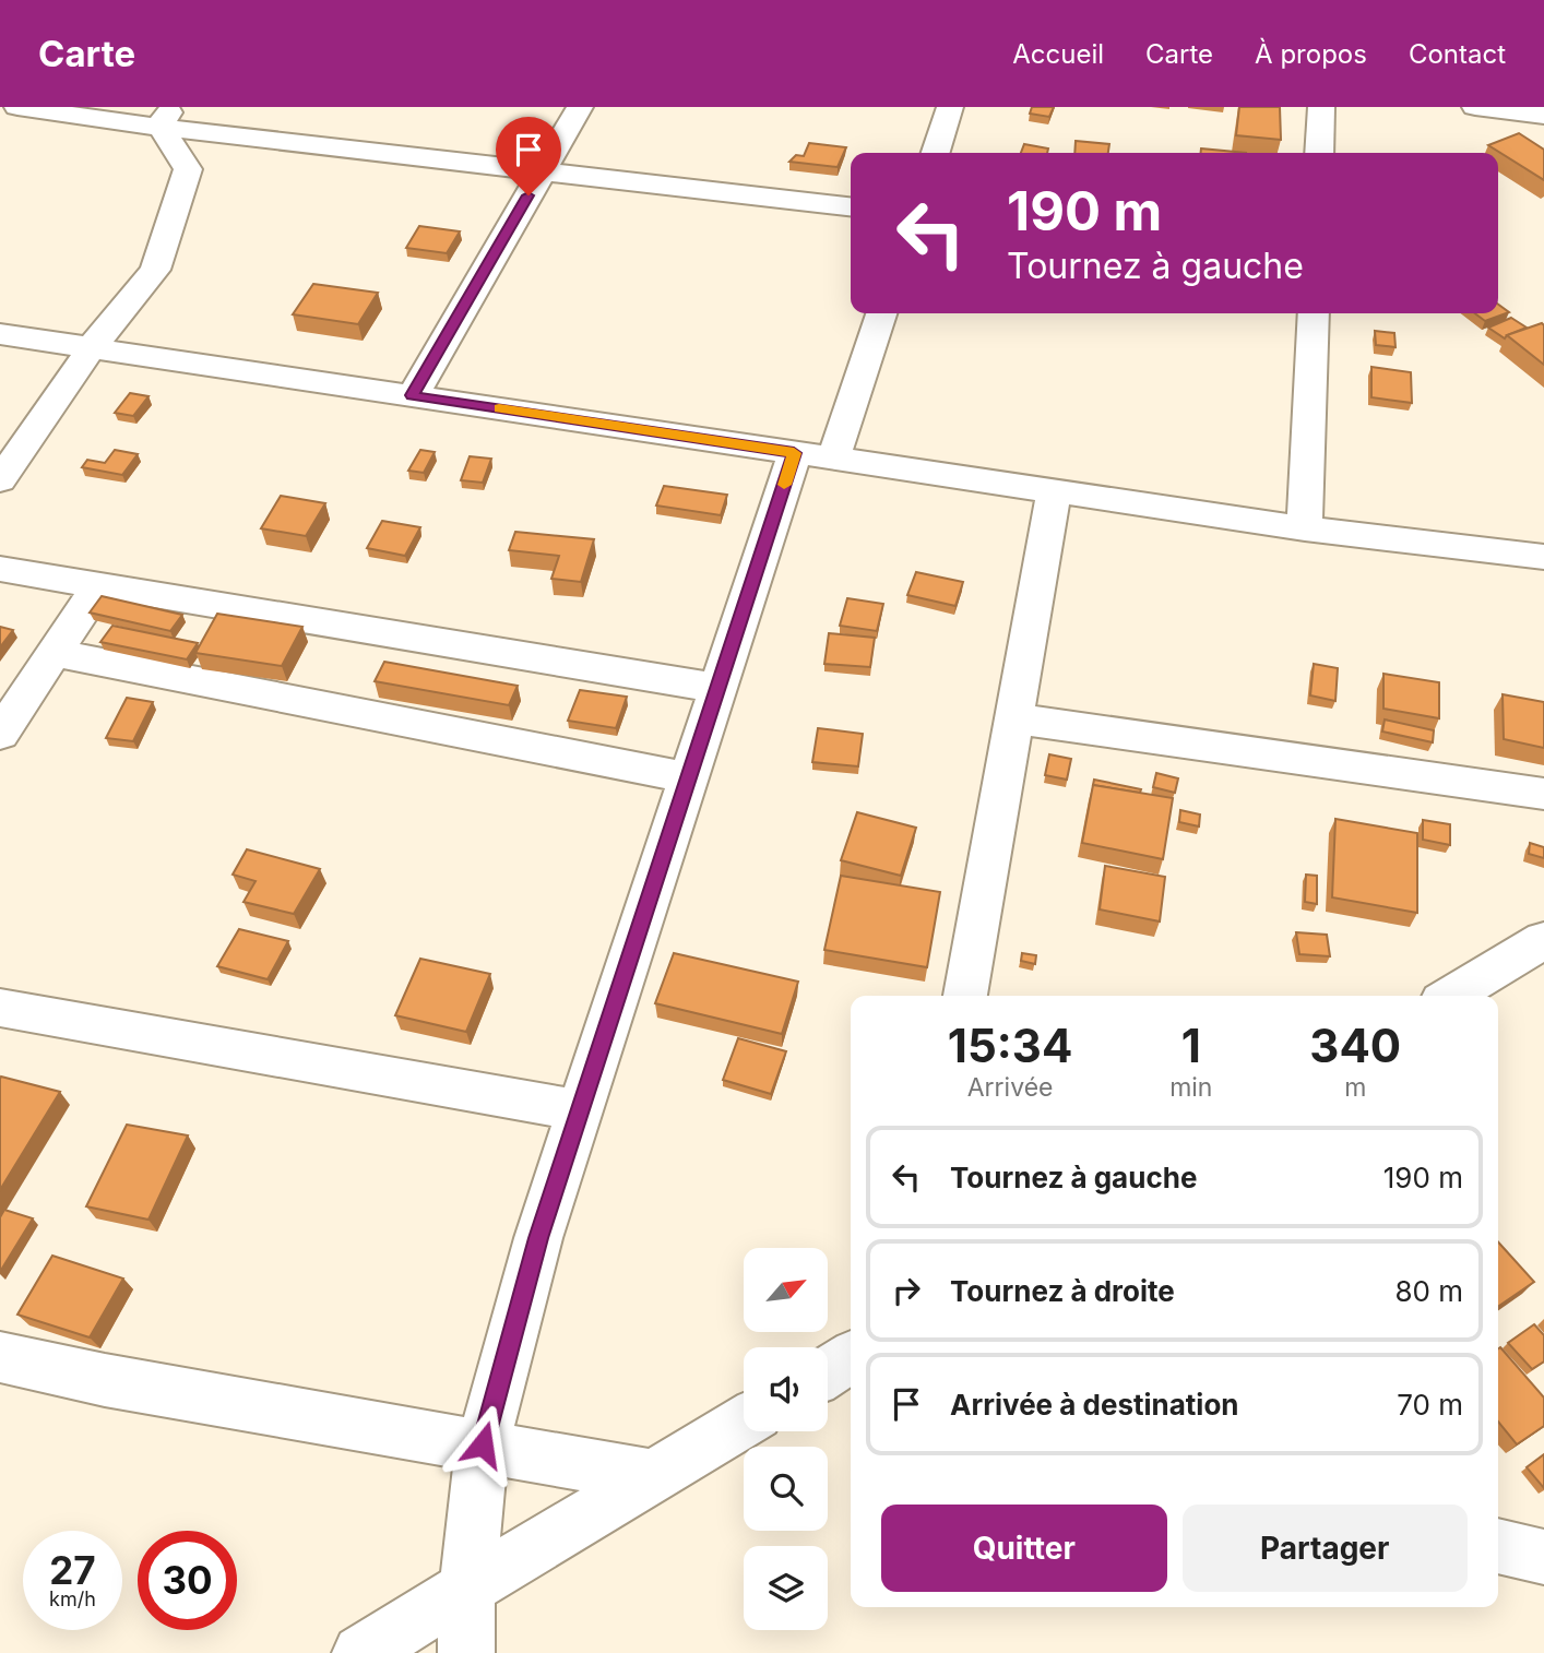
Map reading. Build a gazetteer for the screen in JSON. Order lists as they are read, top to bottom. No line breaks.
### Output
{"north":"top right","page":{"header":"Carte","nav":["Accueil","Carte","À propos","Contact"],"turn":["190 m","Tournez à gauche"],"eta":["15:34","Arrivée","1","min","340","m"],"list":[{"name":"Tournez à gauche","value":"190 m"},{"name":"Tournez à droite","value":"80 m"},{"name":"Arrivée à destination","value":"70 m"}],"buttons":["Quitter","Partager"],"speed":"27 km/h","limit":"30"}}
